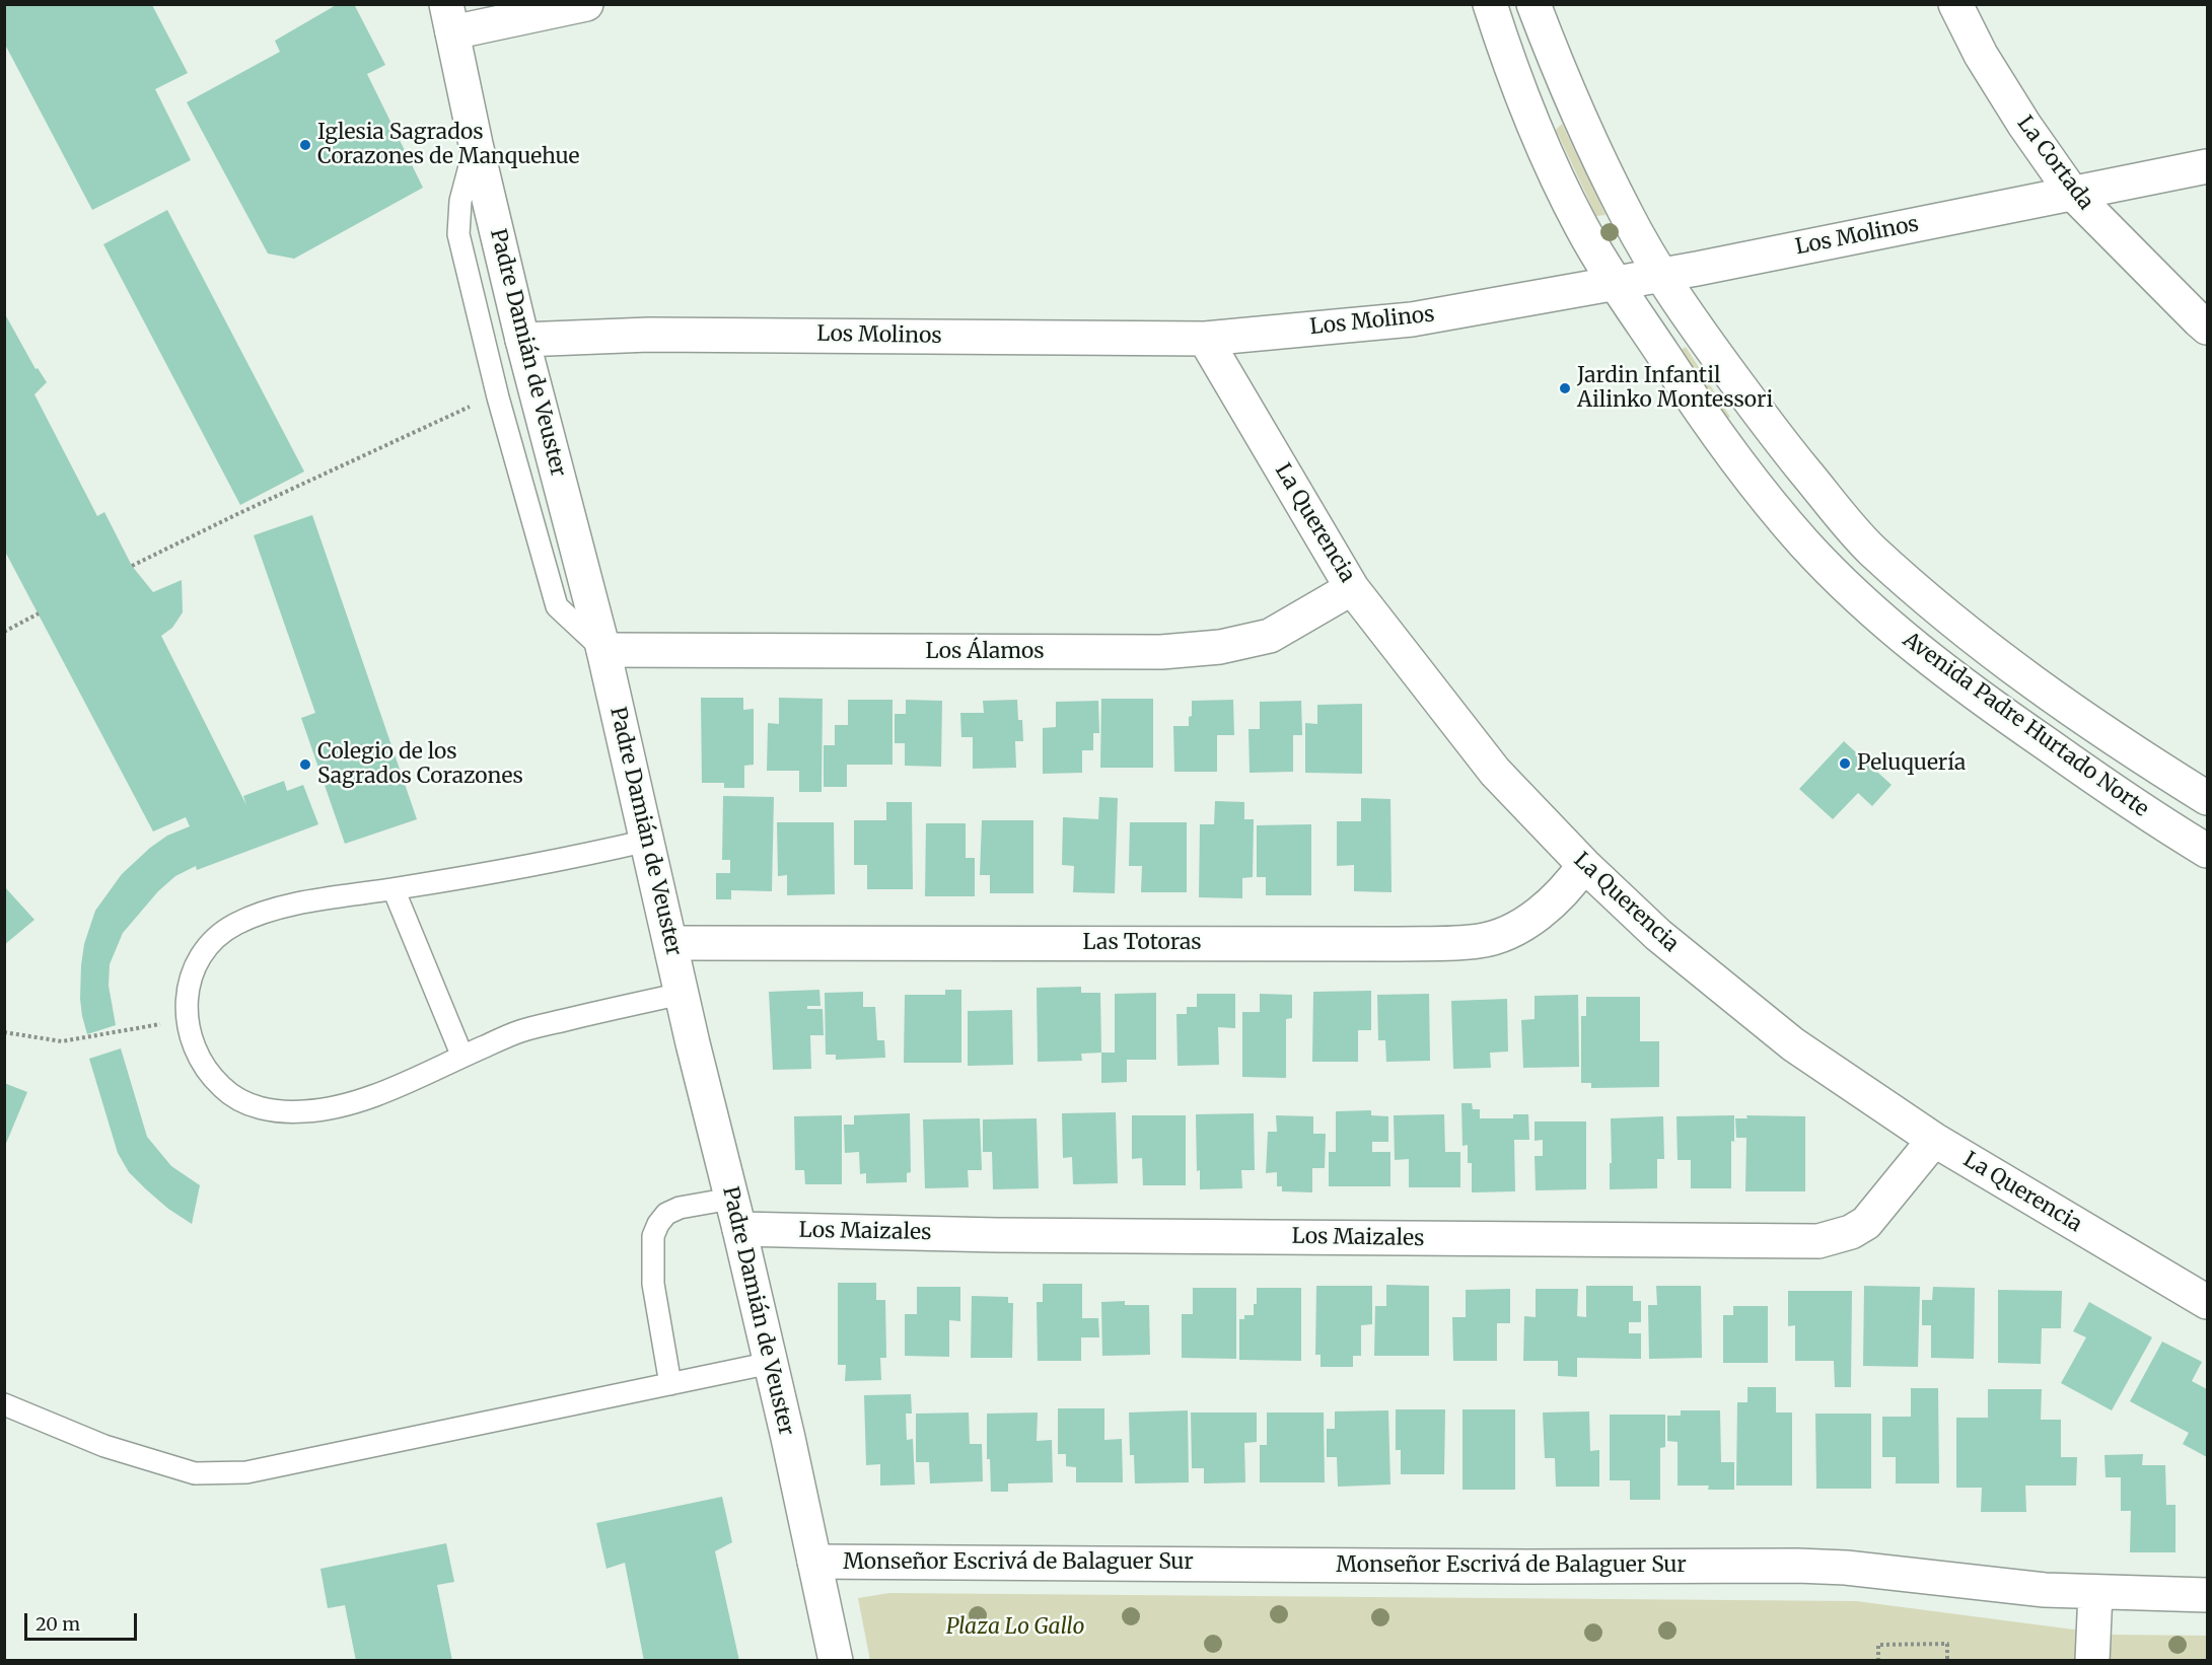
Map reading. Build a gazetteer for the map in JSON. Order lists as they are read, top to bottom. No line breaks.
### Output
{"streets":{"street":["La Cortada","Los Molinos","Padre Damián de Veuster","La Querencia","Los Álamos","Avenida Padre Hurtado Norte","Las Totoras","Los Maizales","Monseñor Escrivá de Balaguer Sur"]},"crossings":[["La Cortada","Los Molinos"],["Los Molinos","Padre Damián de Veuster"],["Los Molinos","La Querencia"],["Los Molinos","Avenida Padre Hurtado Norte"],["Padre Damián de Veuster","Los Álamos"],["Padre Damián de Veuster","Las Totoras"],["Padre Damián de Veuster","Los Maizales"],["Padre Damián de Veuster","Monseñor Escrivá de Balaguer Sur"],["La Querencia","Los Álamos"],["La Querencia","Las Totoras"],["La Querencia","Los Maizales"]],"parks":["Plaza Lo Gallo"],"places":["Iglesia Sagrados Corazones de Manquehue","Jardin Infantil Ailinko Montessori","Peluquería","Colegio de los Sagrados Corazones"],"scale_bar":"20 m"}
